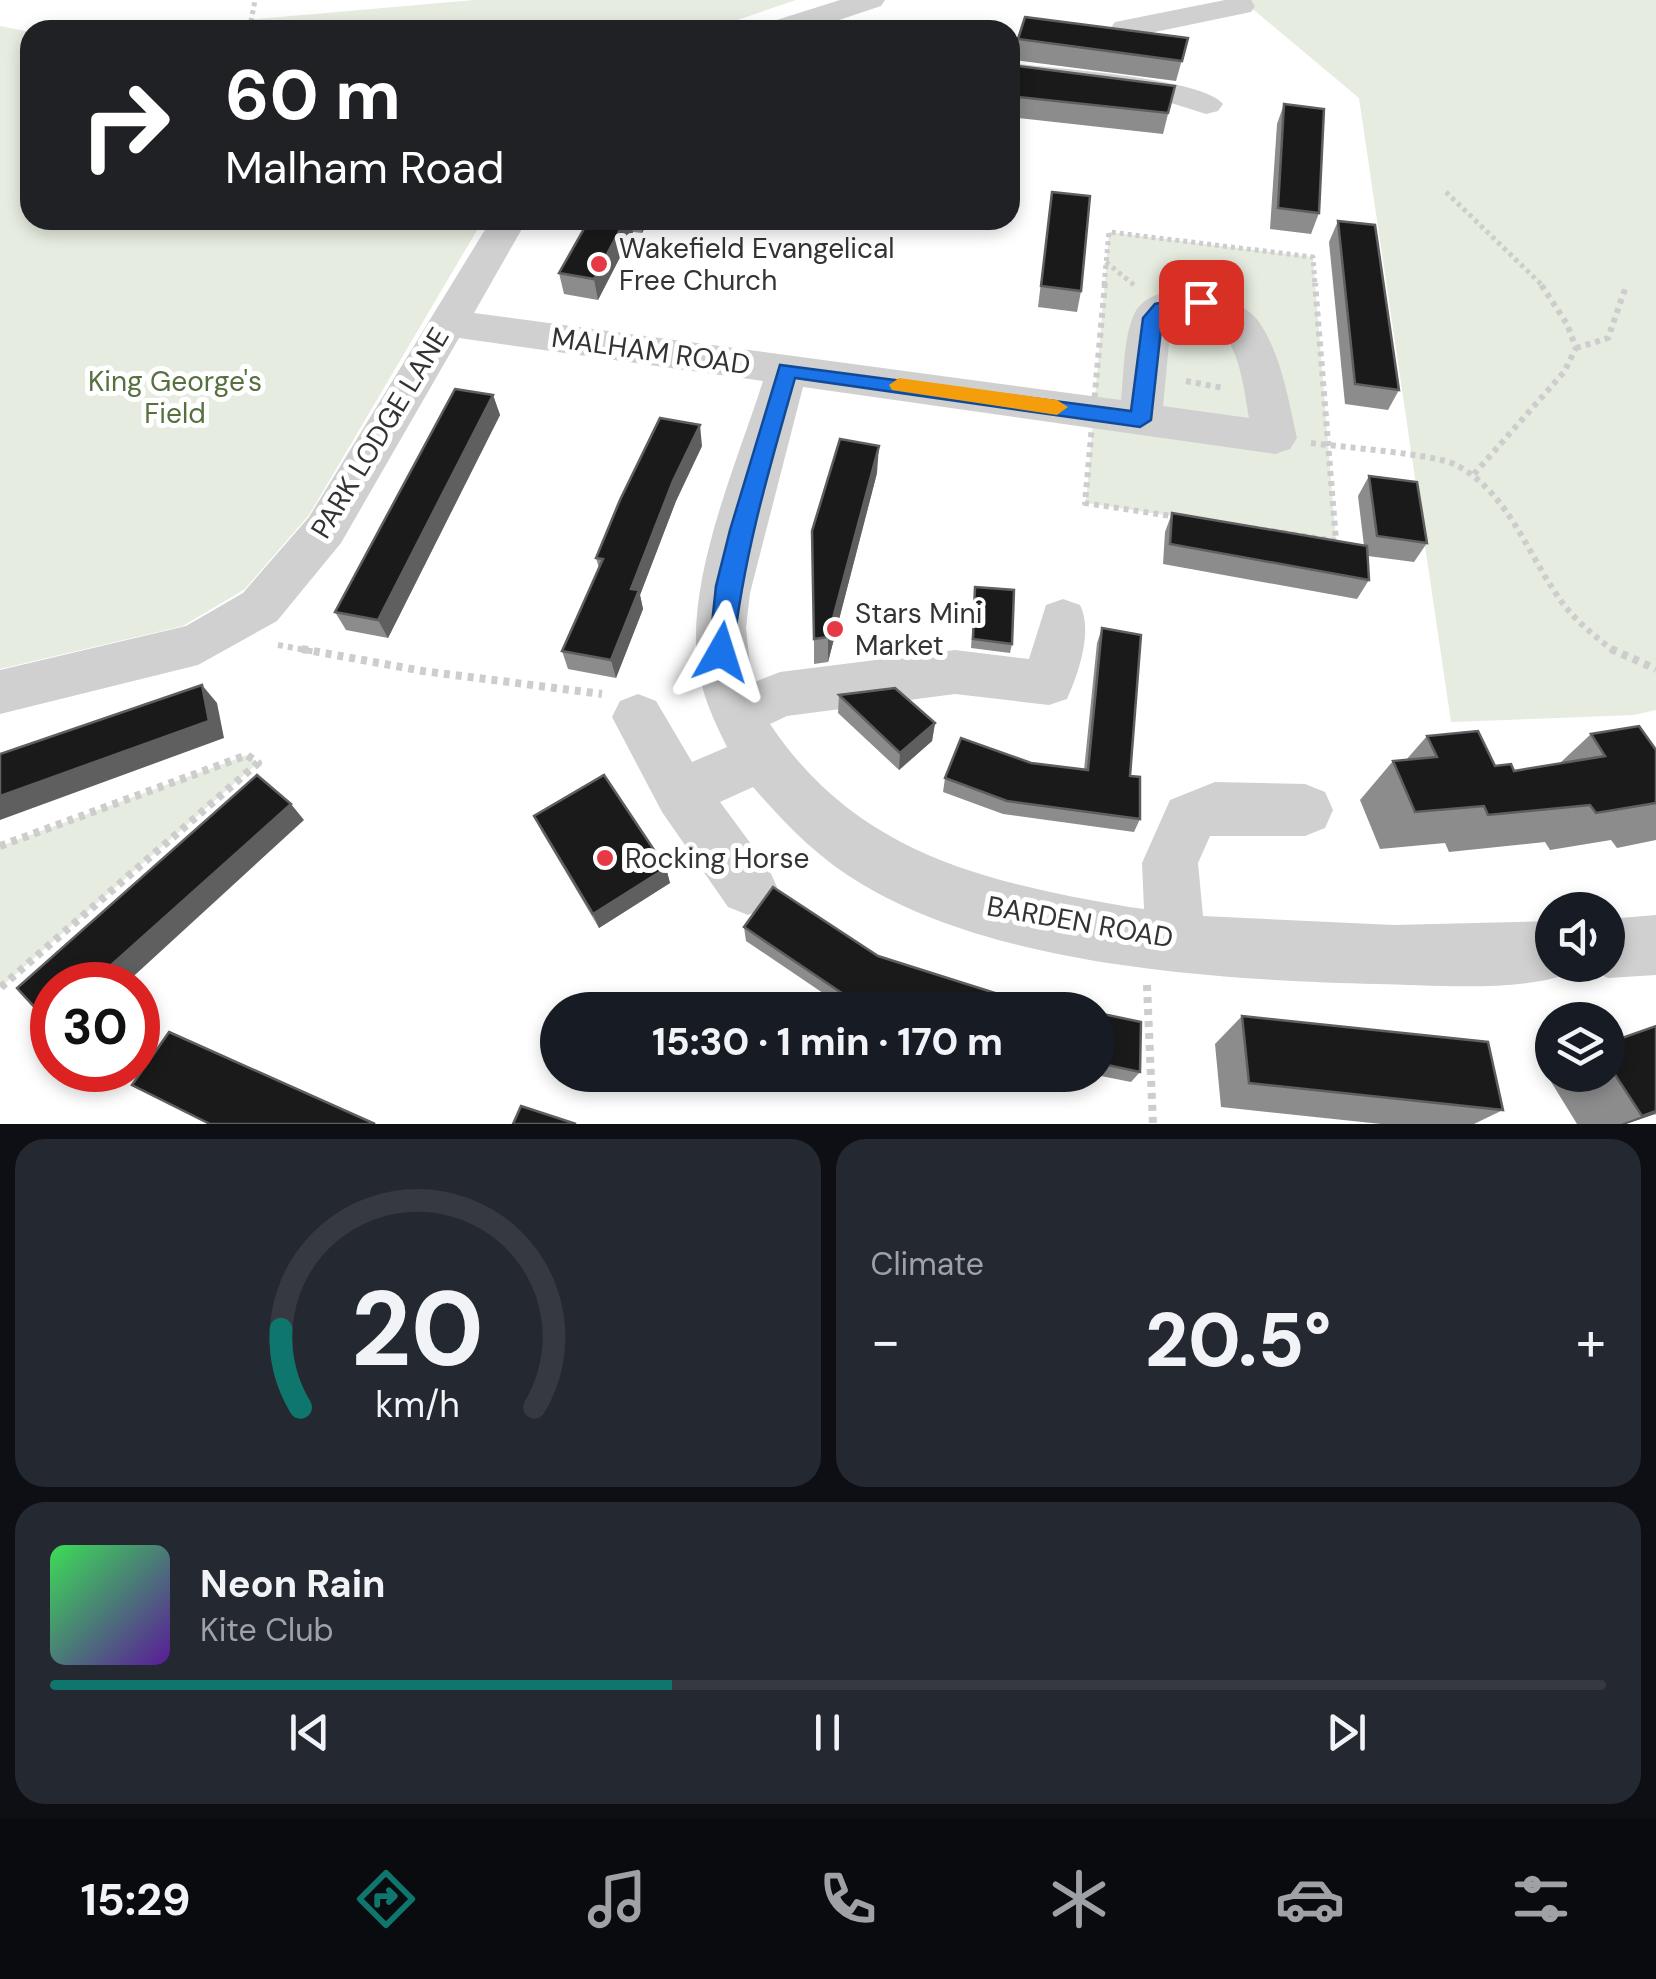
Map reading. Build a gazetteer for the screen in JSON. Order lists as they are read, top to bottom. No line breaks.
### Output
{"streets":{"street":["MALHAM ROAD","PARK LODGE LANE","BARDEN ROAD"]},"crossings":[["MALHAM ROAD","PARK LODGE LANE"]],"parks":["King George's Field"],"places":["Wakefield Evangelical Free Church","Stars Mini Market","Rocking Horse"],"page":{"turn":["60 m","Malham Road"],"limit":"30","trip":"15:30 · 1 min · 170 m","tile":"Climate","heat":["−","20.5°","+"],"song":["Neon Rain","Kite Club"],"tabs":"15:29","gauge":["20","km/h"]}}
